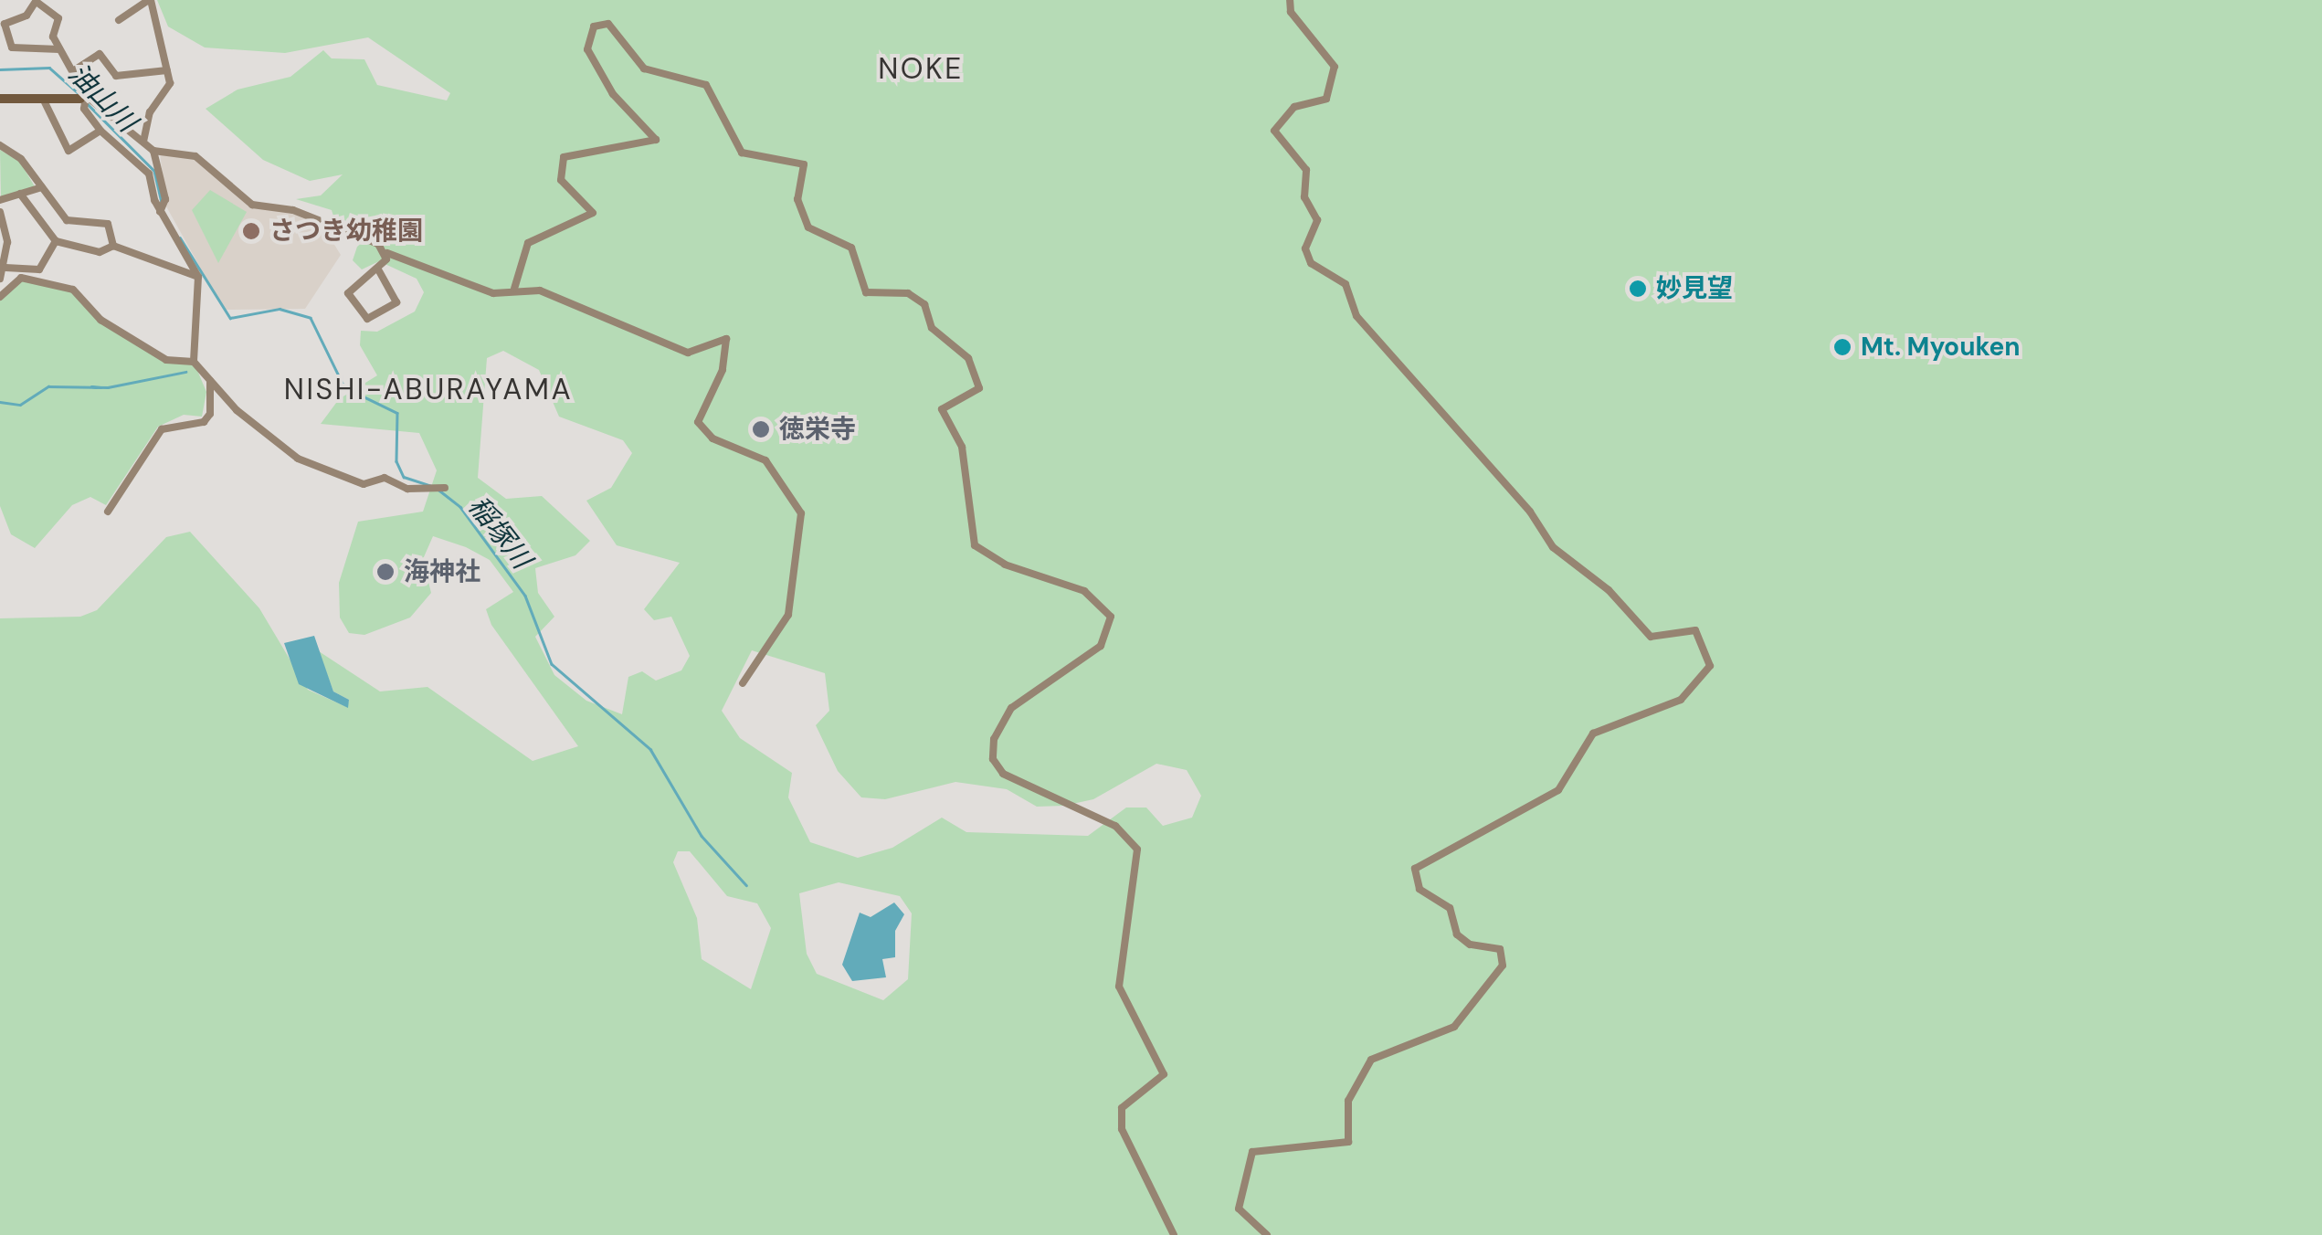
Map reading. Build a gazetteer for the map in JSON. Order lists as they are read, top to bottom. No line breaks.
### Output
{"districts":["NOKE","NISHI-ABURAYAMA"],"water":["油山川","稲塚川"],"places":["さつき幼稚園","妙見望","Mt. Myouken","徳栄寺","海神社"]}
